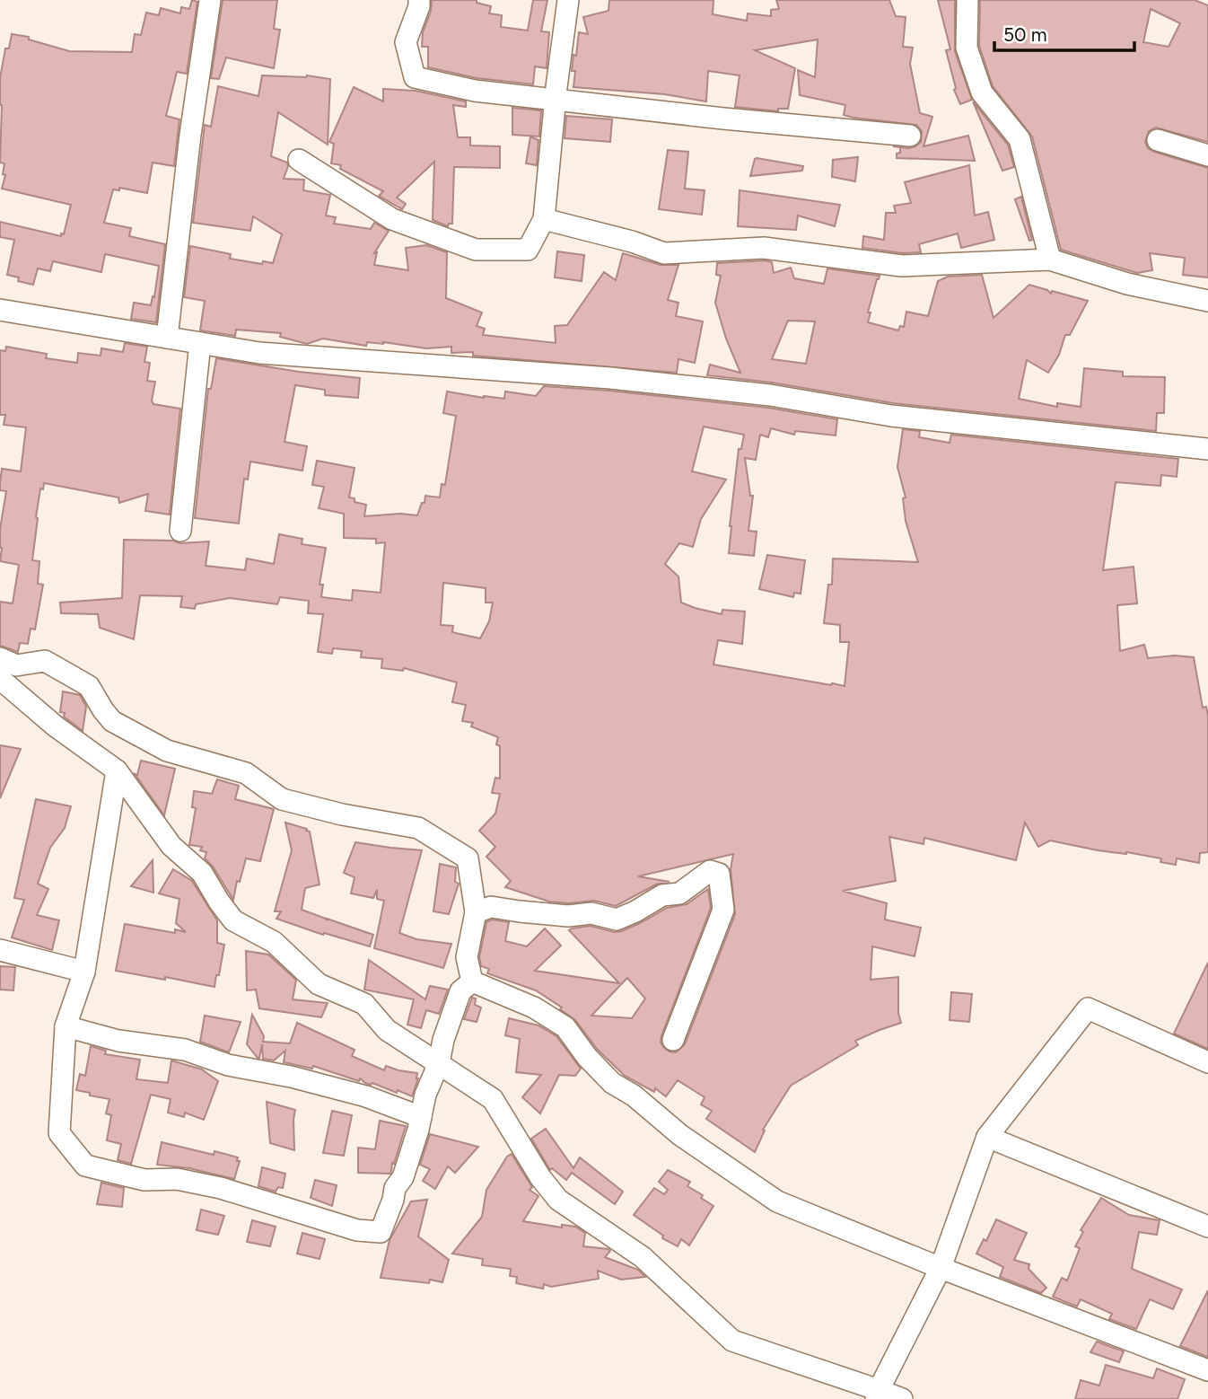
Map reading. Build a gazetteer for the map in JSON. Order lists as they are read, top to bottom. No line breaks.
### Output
{"scale_bar":"50 m"}
